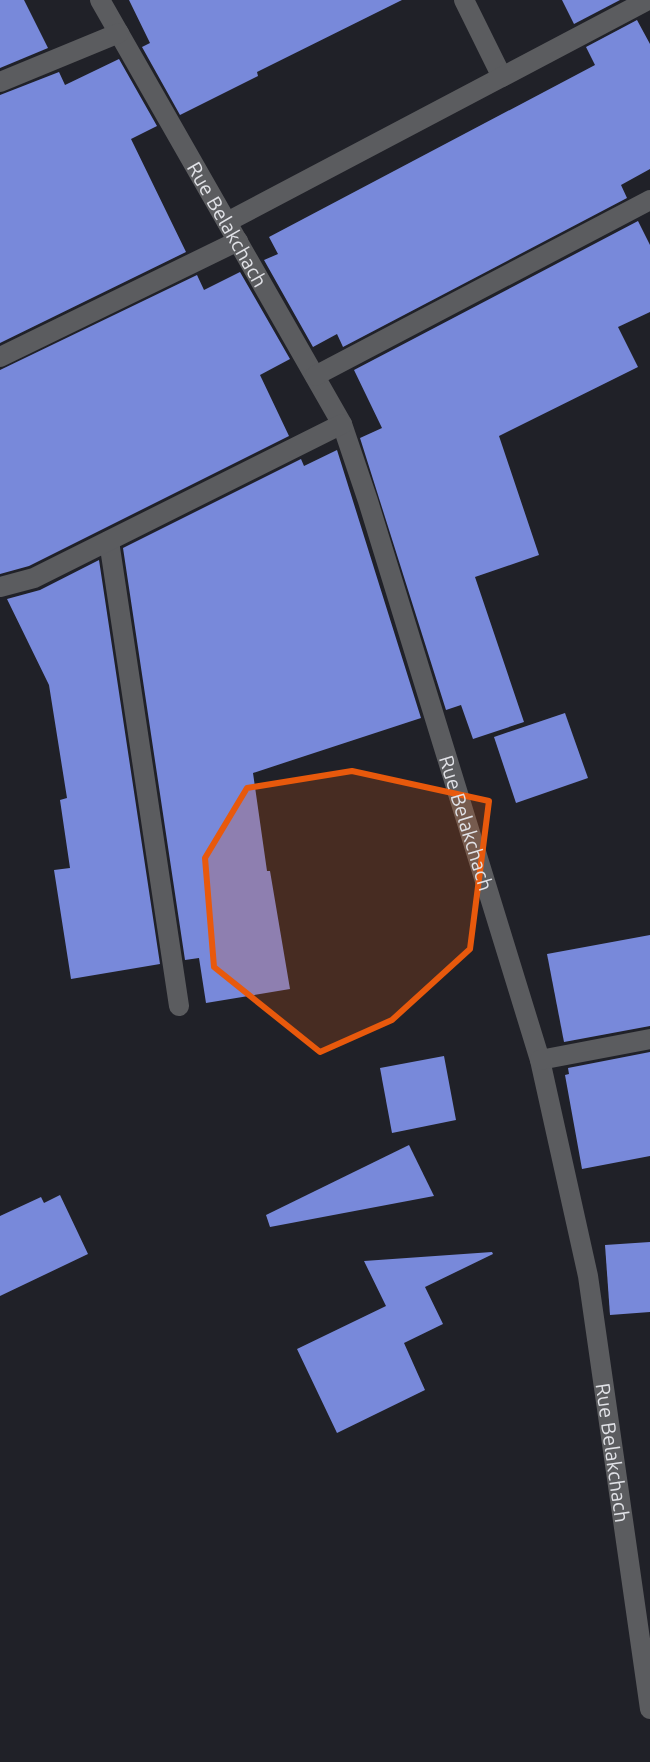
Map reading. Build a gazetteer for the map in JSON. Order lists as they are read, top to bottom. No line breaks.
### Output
{"streets":{"street":["Rue Belakchach"]}}
